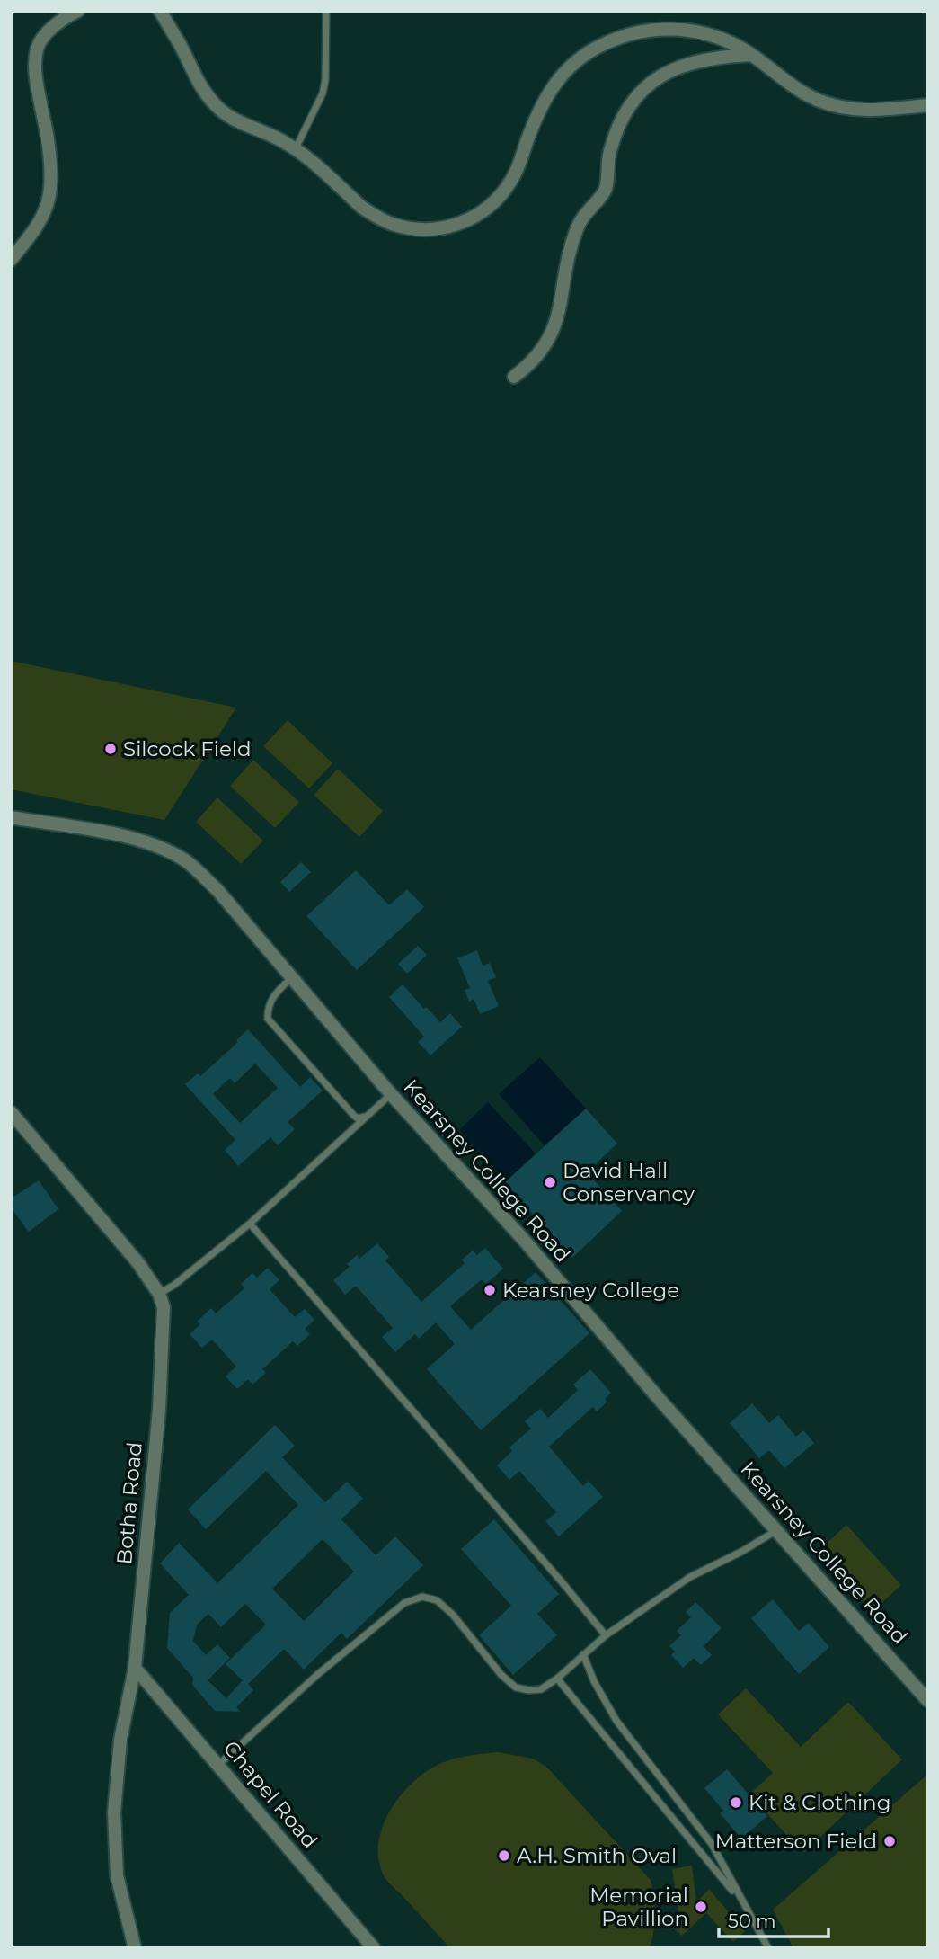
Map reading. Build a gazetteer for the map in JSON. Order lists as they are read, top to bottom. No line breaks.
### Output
{"streets":{"street":["Kearsney College Road","Botha Road","Chapel Road"]},"crossings":[["Botha Road","Chapel Road"]],"places":["Silcock Field","David Hall Conservancy","Kearsney College","Kit & Clothing","Matterson Field","A.H. Smith Oval","Memorial Pavillion"],"scale_bar":"50 m"}
